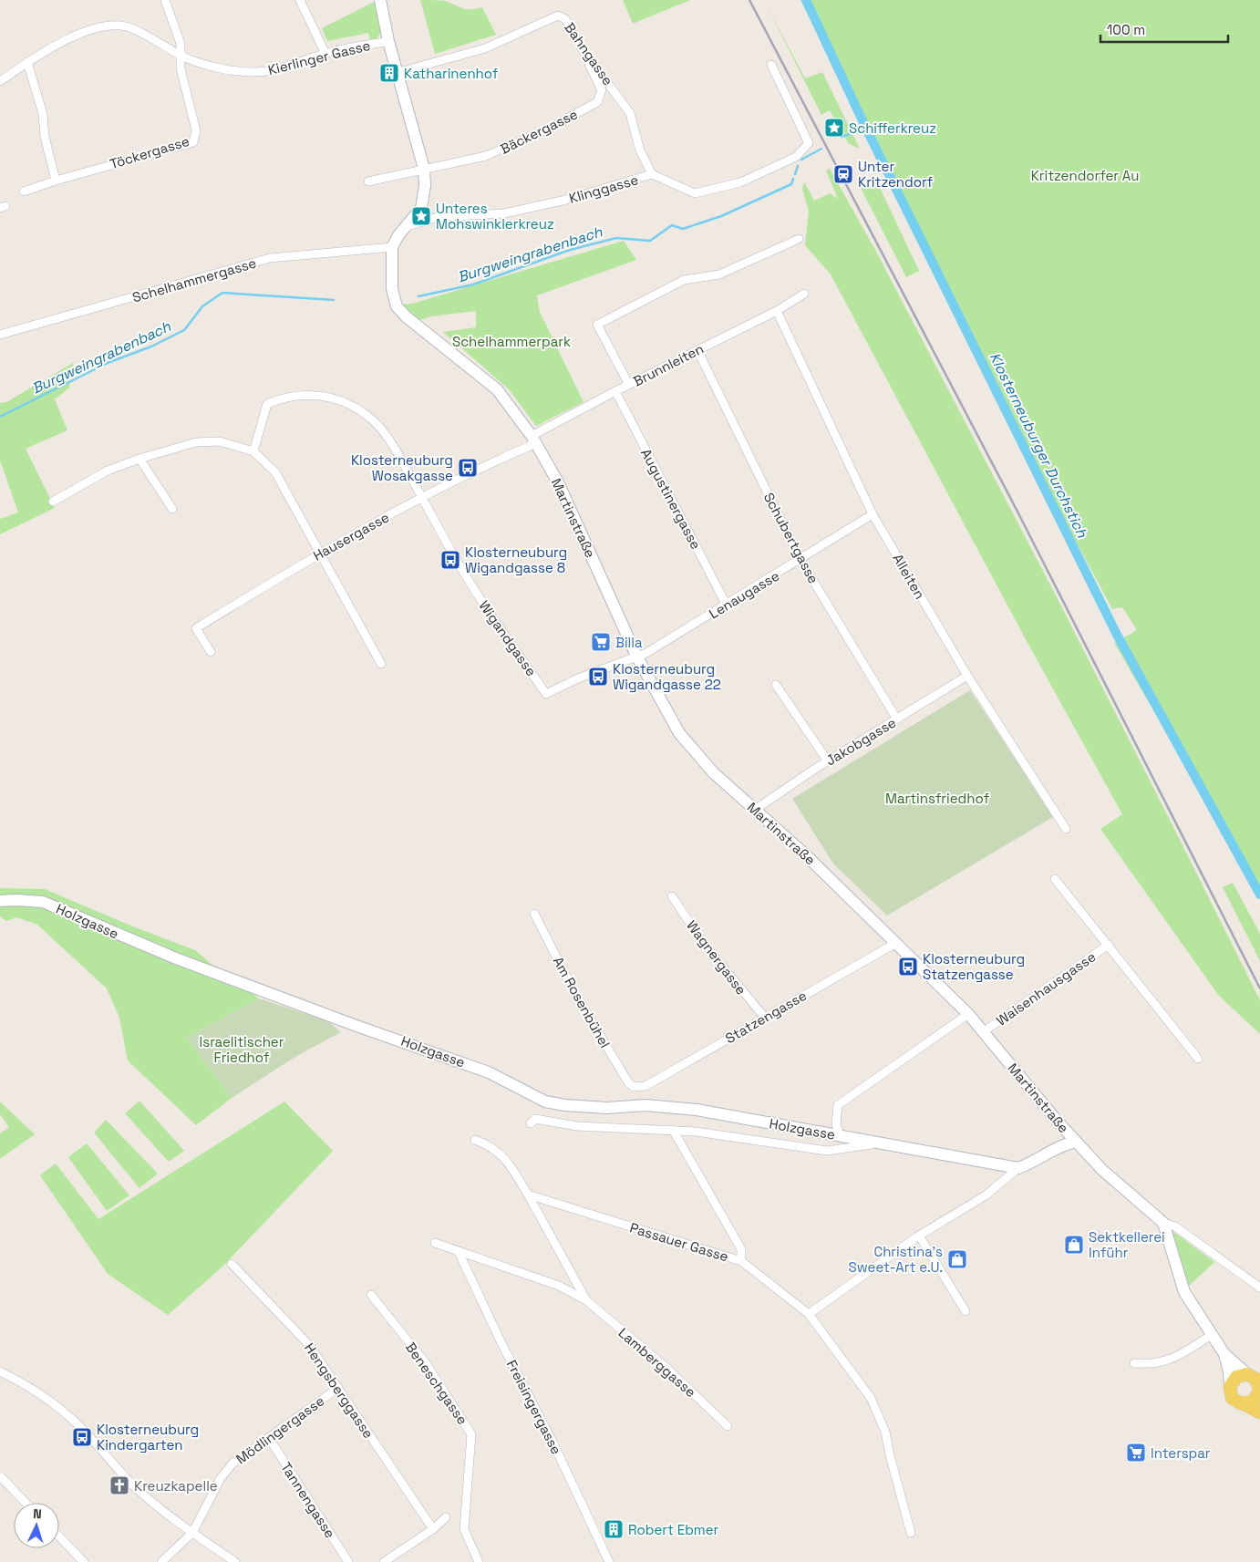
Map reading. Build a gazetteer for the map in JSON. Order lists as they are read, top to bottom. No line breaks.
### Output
{"streets":{"main road":["Martinstraße","Holzgasse"],"street":["Bahngasse","Kierlinger Gasse","Bäckergasse","Töckergasse","Klinggasse","Schelhammergasse","Brunnleiten","Augustinergasse","Hausergasse","Schubertgasse","Alleiten","Lenaugasse","Wigandgasse","Jakobgasse","Wagnergasse","Waisenhausgasse","Am Rosenbühel","Statzengasse","Passauer Gasse","Lamberggasse","Beneschgasse","Hengsberggasse","Freisingergasse","Mödlingergasse","Tannengasse"]},"crossings":[["Bahngasse","Bäckergasse"],["Bahngasse","Klinggasse"],["Kierlinger Gasse","Töckergasse"],["Schelhammergasse","Martinstraße"],["Brunnleiten","Augustinergasse"],["Brunnleiten","Martinstraße"],["Brunnleiten","Hausergasse"],["Brunnleiten","Schubertgasse"],["Brunnleiten","Alleiten"],["Augustinergasse","Lenaugasse"],["Martinstraße","Hausergasse"],["Martinstraße","Lenaugasse"],["Martinstraße","Wigandgasse"],["Martinstraße","Jakobgasse"],["Martinstraße","Waisenhausgasse"],["Martinstraße","Statzengasse"],["Hausergasse","Wigandgasse"],["Schubertgasse","Lenaugasse"],["Schubertgasse","Jakobgasse"],["Alleiten","Lenaugasse"],["Alleiten","Jakobgasse"],["Lenaugasse","Wigandgasse"],["Holzgasse","Passauer Gasse"],["Wagnergasse","Statzengasse"],["Am Rosenbühel","Statzengasse"],["Hengsberggasse","Mödlingergasse"],["Mödlingergasse","Tannengasse"]],"water":["Burgweingrabenbach","Klosterneuburger Durchstich"],"parks":["Kritzendorfer Au","Schelhammerpark","Martinsfriedhof","Israelitischer Friedhof"],"places":{"building":["Katharinenhof","Robert Ebmer"],"place":["Schifferkreuz","Unteres Mohswinklerkreuz"],"station":["Unter Kritzendorf"],"bus stop":["Klosterneuburg Wosakgasse","Klosterneuburg Wigandgasse 8","Klosterneuburg Wigandgasse 22","Klosterneuburg Statzengasse","Klosterneuburg Kindergarten"],"supermarket":["Billa","Interspar"],"shop":["Sektkellerei Inführ","Christina's Sweet-Art e.U."],"church":["Kreuzkapelle"]},"scale_bar":"100 m","north":"top"}
